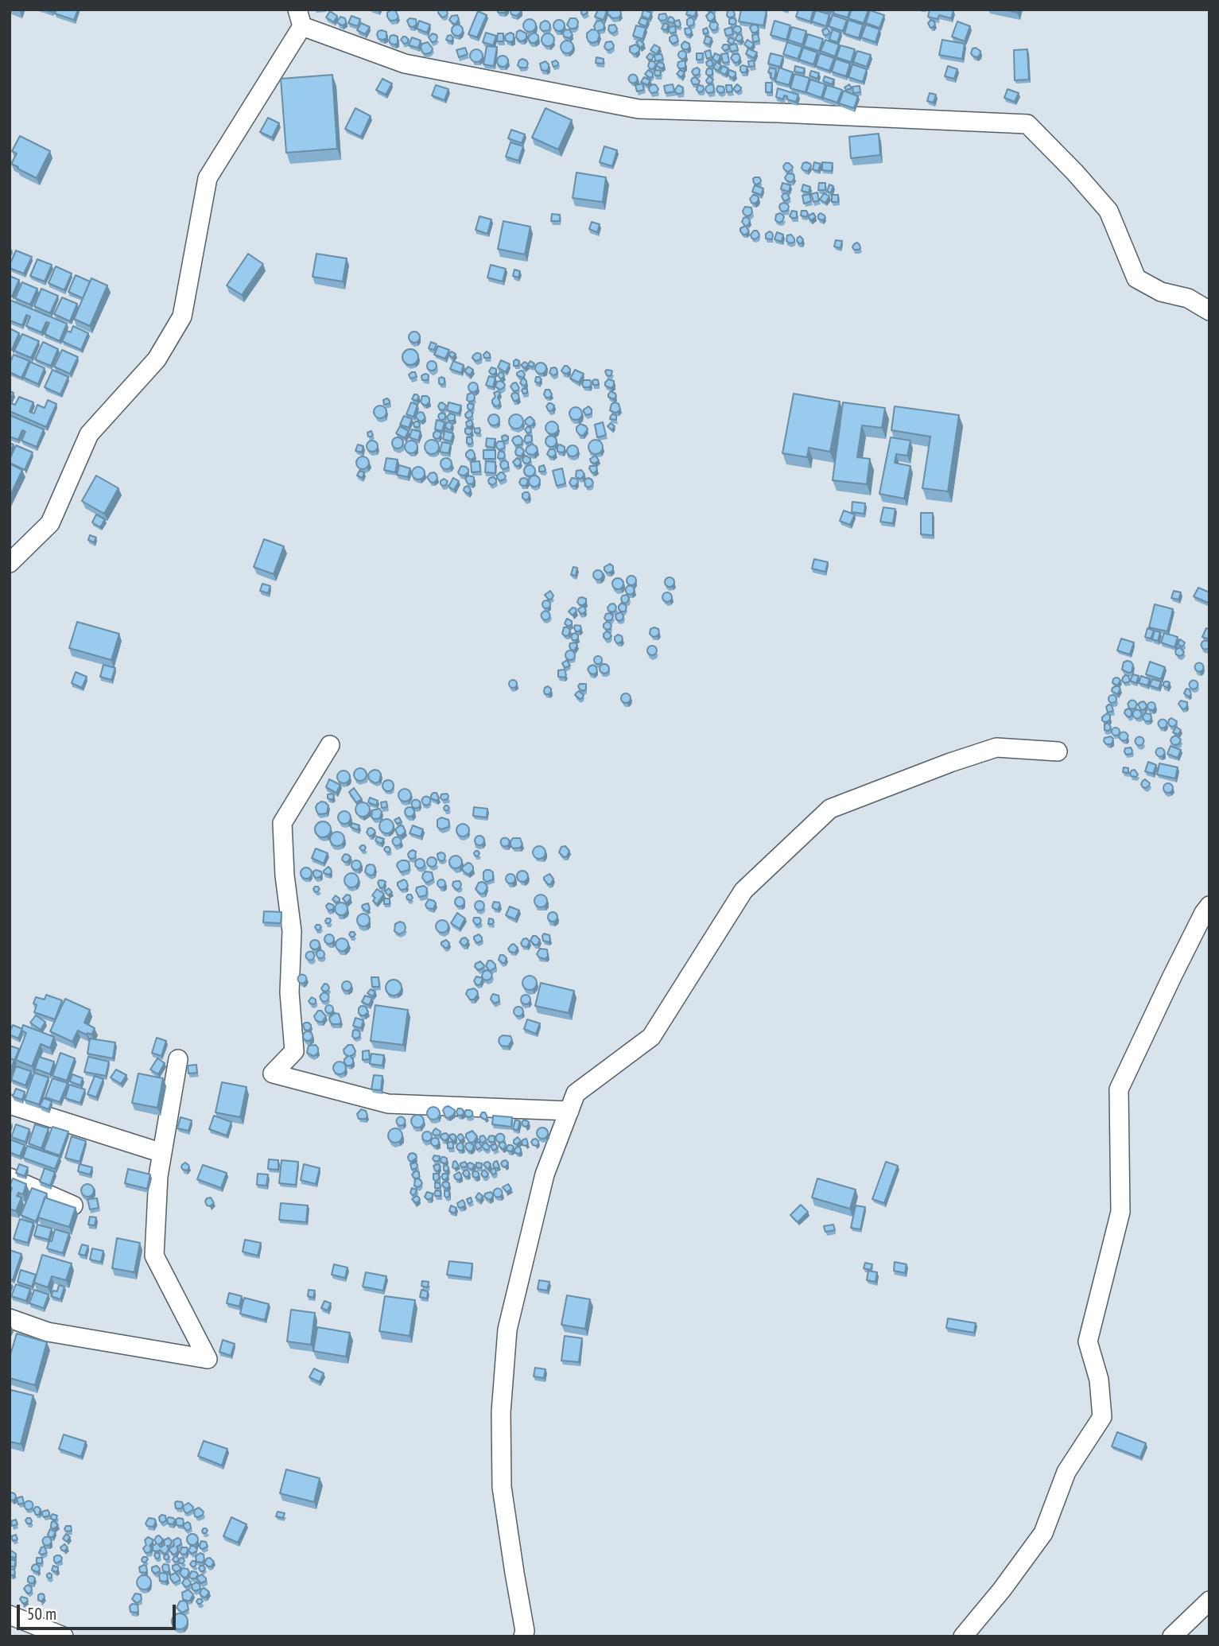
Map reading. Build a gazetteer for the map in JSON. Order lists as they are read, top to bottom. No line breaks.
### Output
{"scale_bar":"50 m"}
